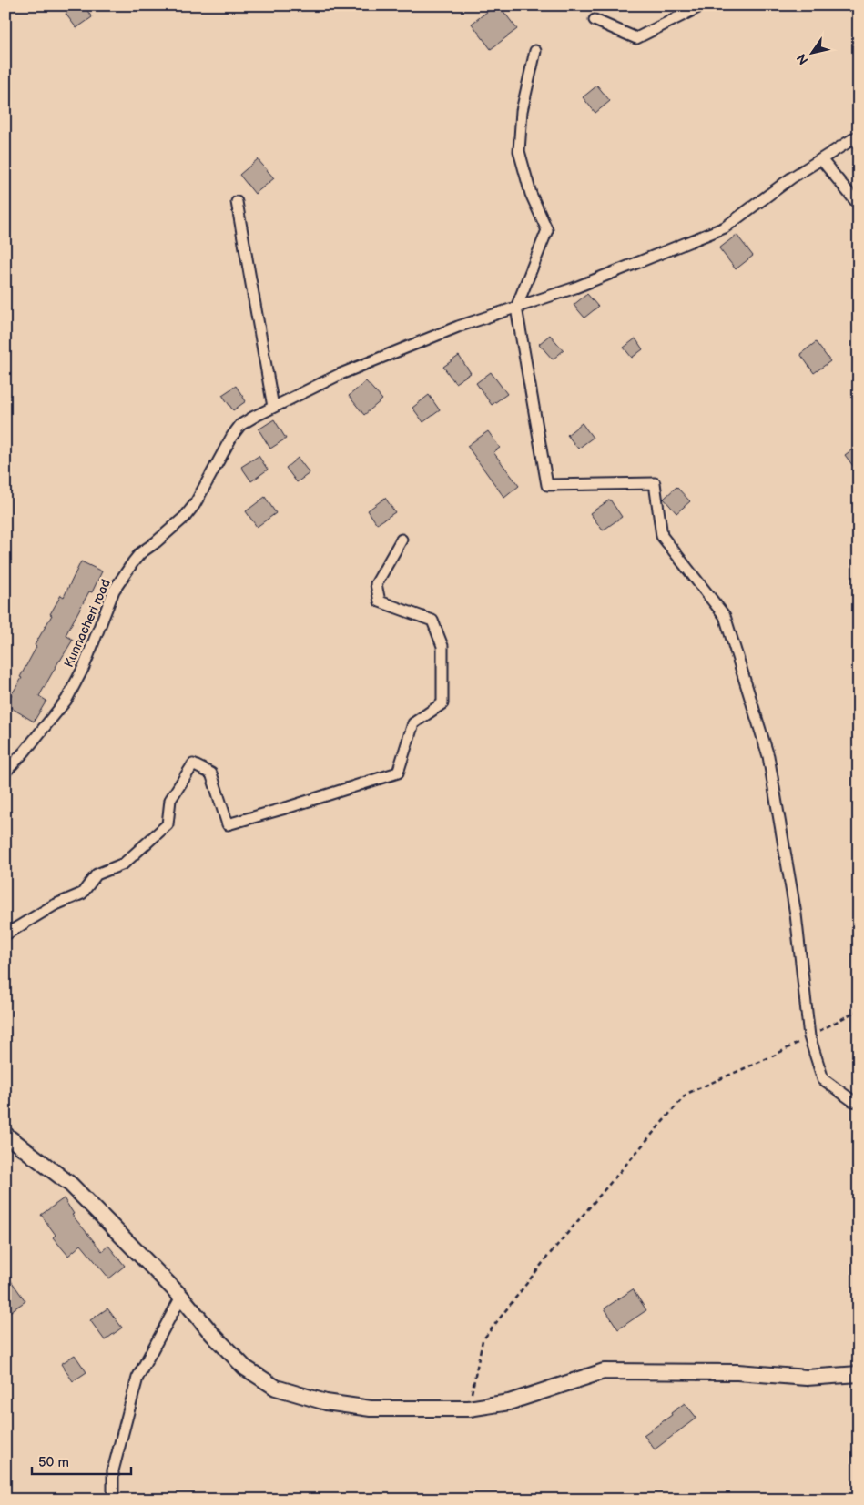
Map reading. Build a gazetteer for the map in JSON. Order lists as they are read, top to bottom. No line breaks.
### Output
{"streets":{"street":["Kunnacheri road"]},"scale_bar":"50 m","north":"bottom left"}
